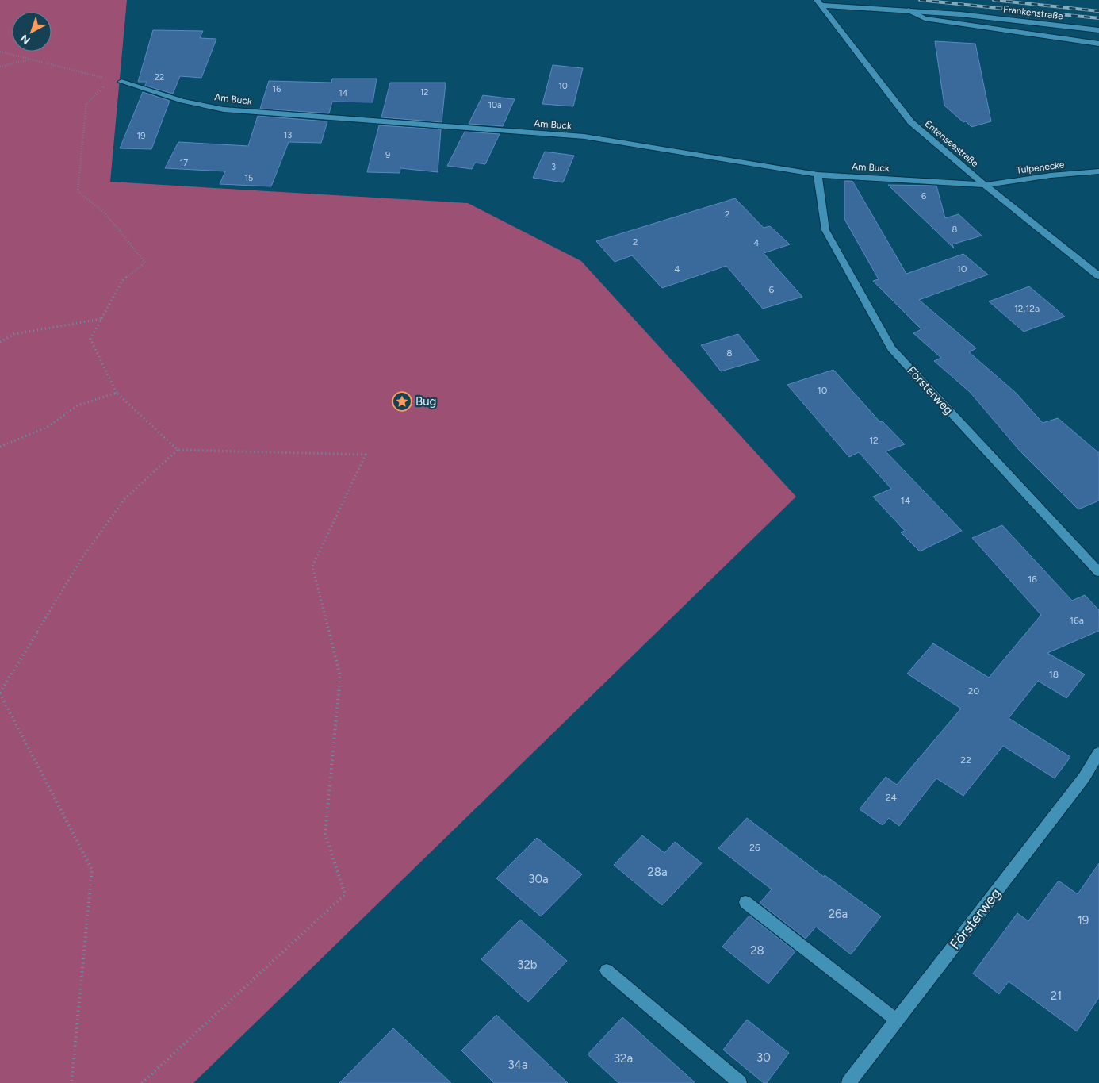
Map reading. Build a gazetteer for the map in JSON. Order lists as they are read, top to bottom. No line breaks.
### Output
{"streets":{"street":["Frankenstraße","Am Buck","Entenseestraße","Tulpenecke","Försterweg"]},"crossings":[["Frankenstraße","Entenseestraße"],["Am Buck","Entenseestraße"],["Am Buck","Tulpenecke"],["Am Buck","Försterweg"],["Entenseestraße","Tulpenecke"]],"places":{"place":["Bug"]},"house_numbers":["22","10","16","12","14","10a","13","19","9","17","3","15","6","2","8","2","4","4","10","6","12,12a","8","10","12","14","16","16a","18","20","22","24","26","28a","30a","26a","19","28","32b","21","30","32a","34a"],"north":"bottom left"}
